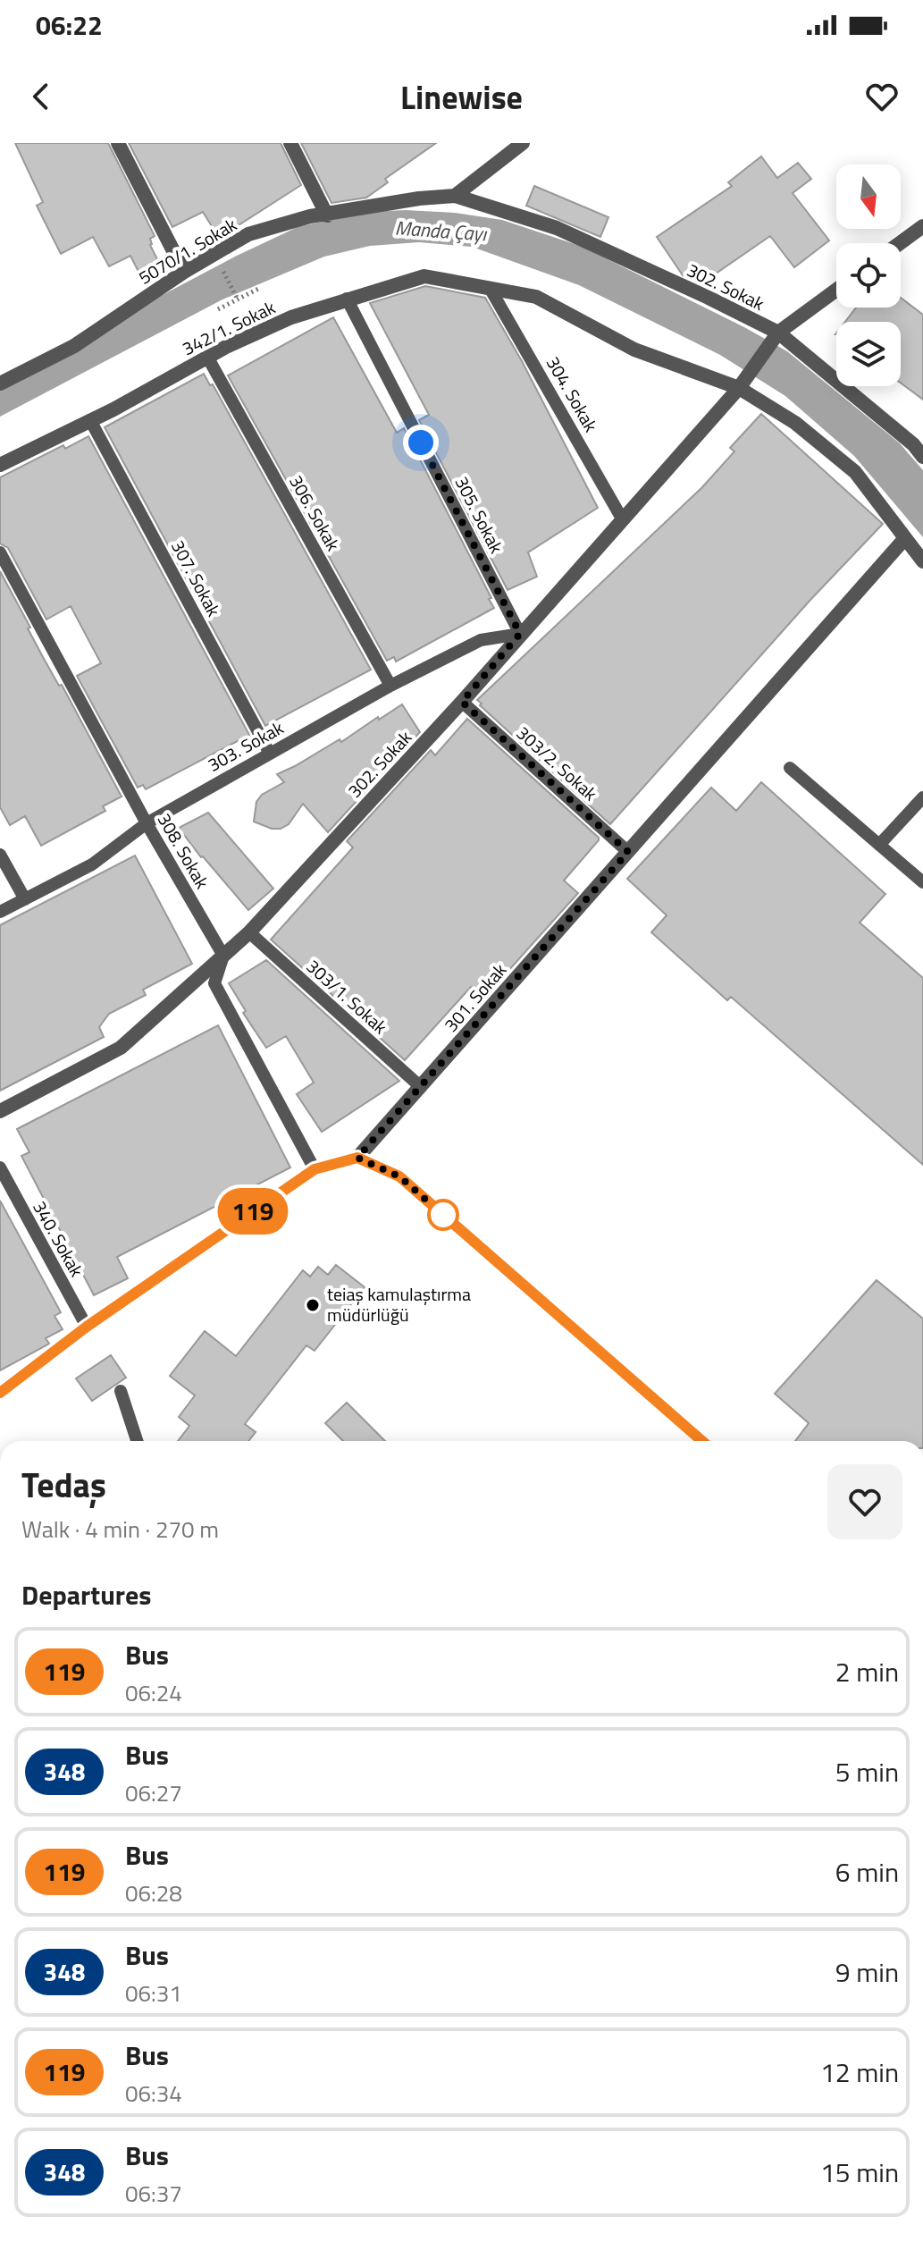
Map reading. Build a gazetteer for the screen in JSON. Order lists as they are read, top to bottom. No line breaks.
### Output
{"streets":{"street":["5070/1. Sokak","302. Sokak","342/1. Sokak","301. Sokak"],"lane":["304. Sokak","306. Sokak","305. Sokak","307. Sokak","303. Sokak","303/2. Sokak","308. Sokak","303/1. Sokak","340. Sokak"]},"crossings":[["5070/1. Sokak","302. Sokak"],["302. Sokak","342/1. Sokak"],["302. Sokak","304. Sokak"],["302. Sokak","305. Sokak"],["302. Sokak","303. Sokak"],["302. Sokak","303/2. Sokak"],["302. Sokak","308. Sokak"],["302. Sokak","303/1. Sokak"],["342/1. Sokak","304. Sokak"],["342/1. Sokak","306. Sokak"],["342/1. Sokak","305. Sokak"],["342/1. Sokak","307. Sokak"],["342/1. Sokak","301. Sokak"],["306. Sokak","303. Sokak"],["305. Sokak","303. Sokak"],["307. Sokak","303. Sokak"],["303. Sokak","308. Sokak"],["303/2. Sokak","301. Sokak"],["303/1. Sokak","301. Sokak"]],"water":["Manda Çayı"],"places":["teiaş kamulaştırma müdürlüğü"],"lines":["bus line 119"],"north":"bottom","page":{"status":"06:22","header":"Linewise","on_map":"119","heading":[["Tedaş","Walk · 4 min · 270 m"],"Departures"],"list":[{"mark":"119","name":"Bus","note":"06:24","value":"2 min"},{"mark":"348","name":"Bus","note":"06:27","value":"5 min"},{"mark":"119","name":"Bus","note":"06:28","value":"6 min"},{"mark":"348","name":"Bus","note":"06:31","value":"9 min"},{"mark":"119","name":"Bus","note":"06:34","value":"12 min"},{"mark":"348","name":"Bus","note":"06:37","value":"15 min"}]}}
